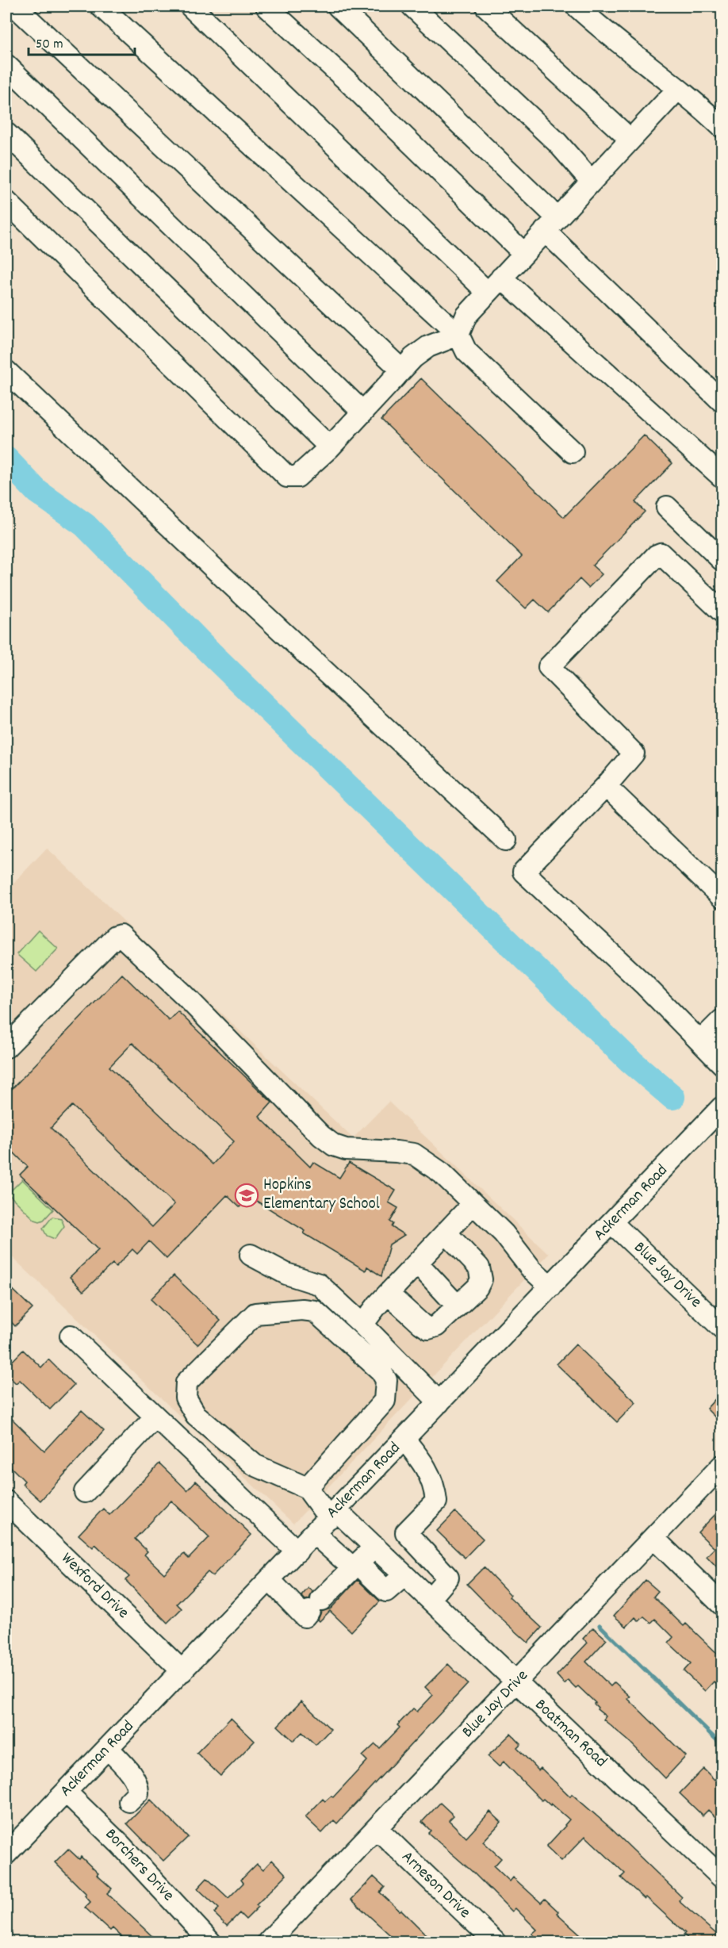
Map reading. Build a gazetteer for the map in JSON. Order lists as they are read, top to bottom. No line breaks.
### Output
{"streets":{"street":["Ackerman Road","Blue Jay Drive","Wexford Drive","Boatman Road","Borchers Drive","Arneson Drive"]},"crossings":[["Ackerman Road","Blue Jay Drive"],["Ackerman Road","Wexford Drive"],["Ackerman Road","Boatman Road"],["Ackerman Road","Borchers Drive"],["Blue Jay Drive","Boatman Road"],["Blue Jay Drive","Arneson Drive"]],"places":{"school or university":["Hopkins Elementary School"]},"scale_bar":"50 m"}
